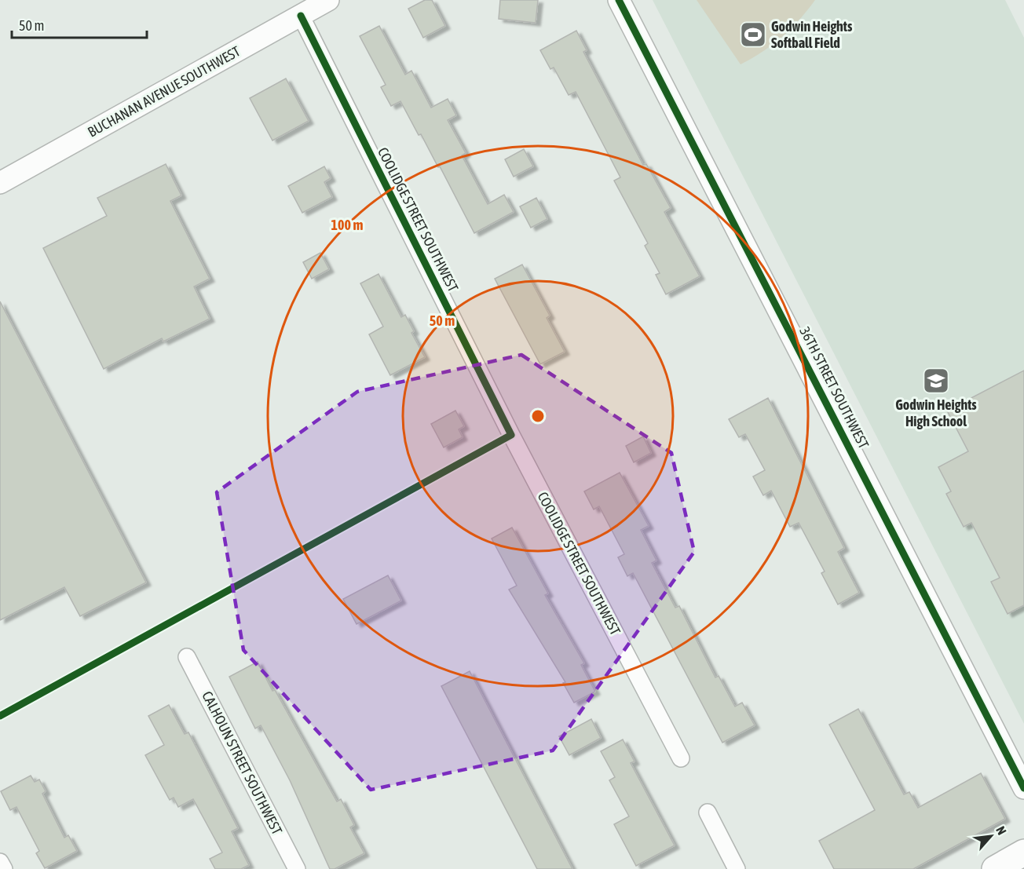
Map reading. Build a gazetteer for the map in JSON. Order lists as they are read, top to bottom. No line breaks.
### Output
{"streets":{"street":["BUCHANAN AVENUE SOUTHWEST","COOLIDGE STREET SOUTHWEST","36TH STREET SOUTHWEST","CALHOUN STREET SOUTHWEST"]},"crossings":[["BUCHANAN AVENUE SOUTHWEST","COOLIDGE STREET SOUTHWEST"]],"places":{"sports":["Godwin Heights Softball Field"],"school or university":["Godwin Heights High School"]},"scale_bar":"50 m","north":"top right","rings":["100 m","50 m"]}
